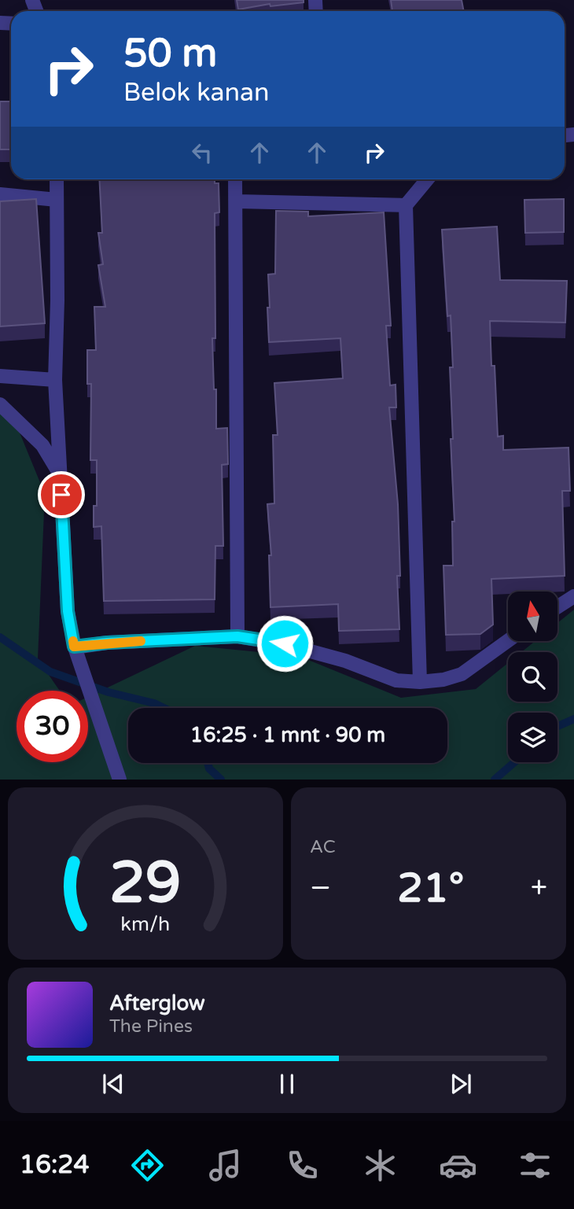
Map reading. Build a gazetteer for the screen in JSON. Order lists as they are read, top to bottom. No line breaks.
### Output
{"north":"top","page":{"turn":["50 m","Belok kanan"],"limit":"30","trip":"16:25 · 1 mnt · 90 m","tile":"AC","heat":["−","21°","+"],"song":["Afterglow","The Pines"],"tabs":"16:24","gauge":["29","km/h"]}}
